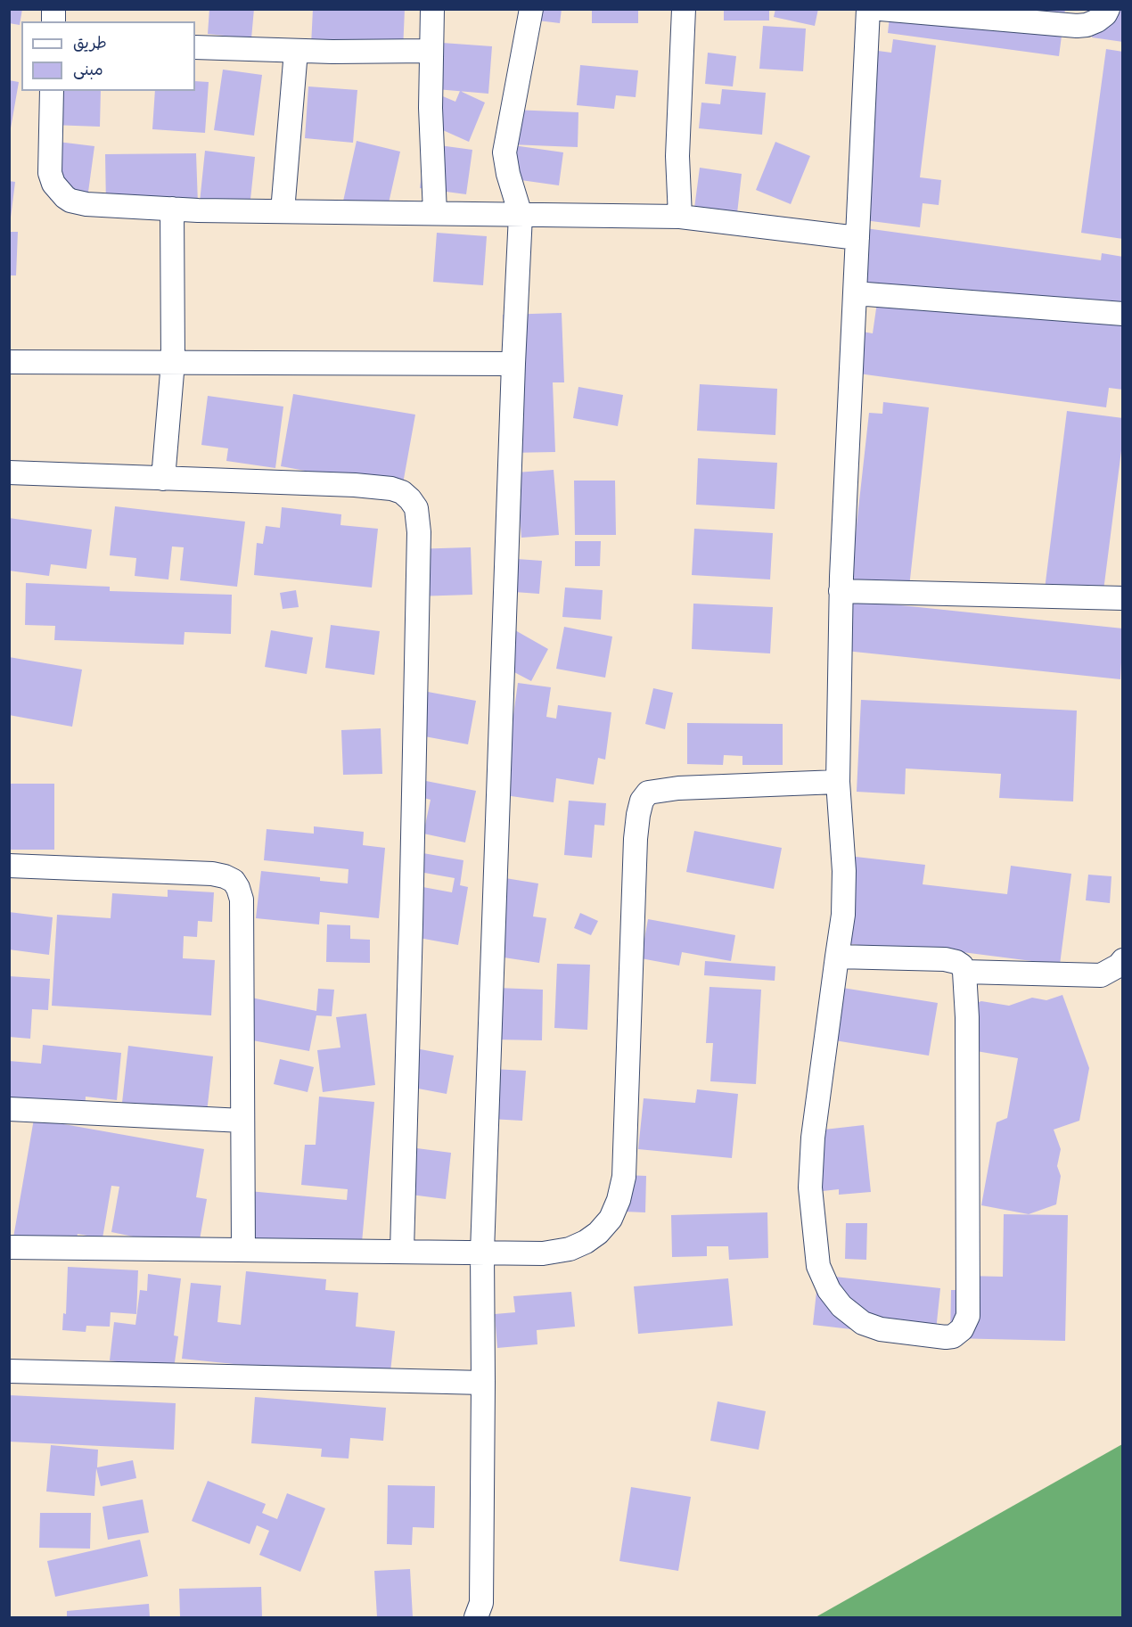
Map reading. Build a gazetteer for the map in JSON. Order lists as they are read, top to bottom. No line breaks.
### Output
{"legend":["طريق","مبنى"]}
